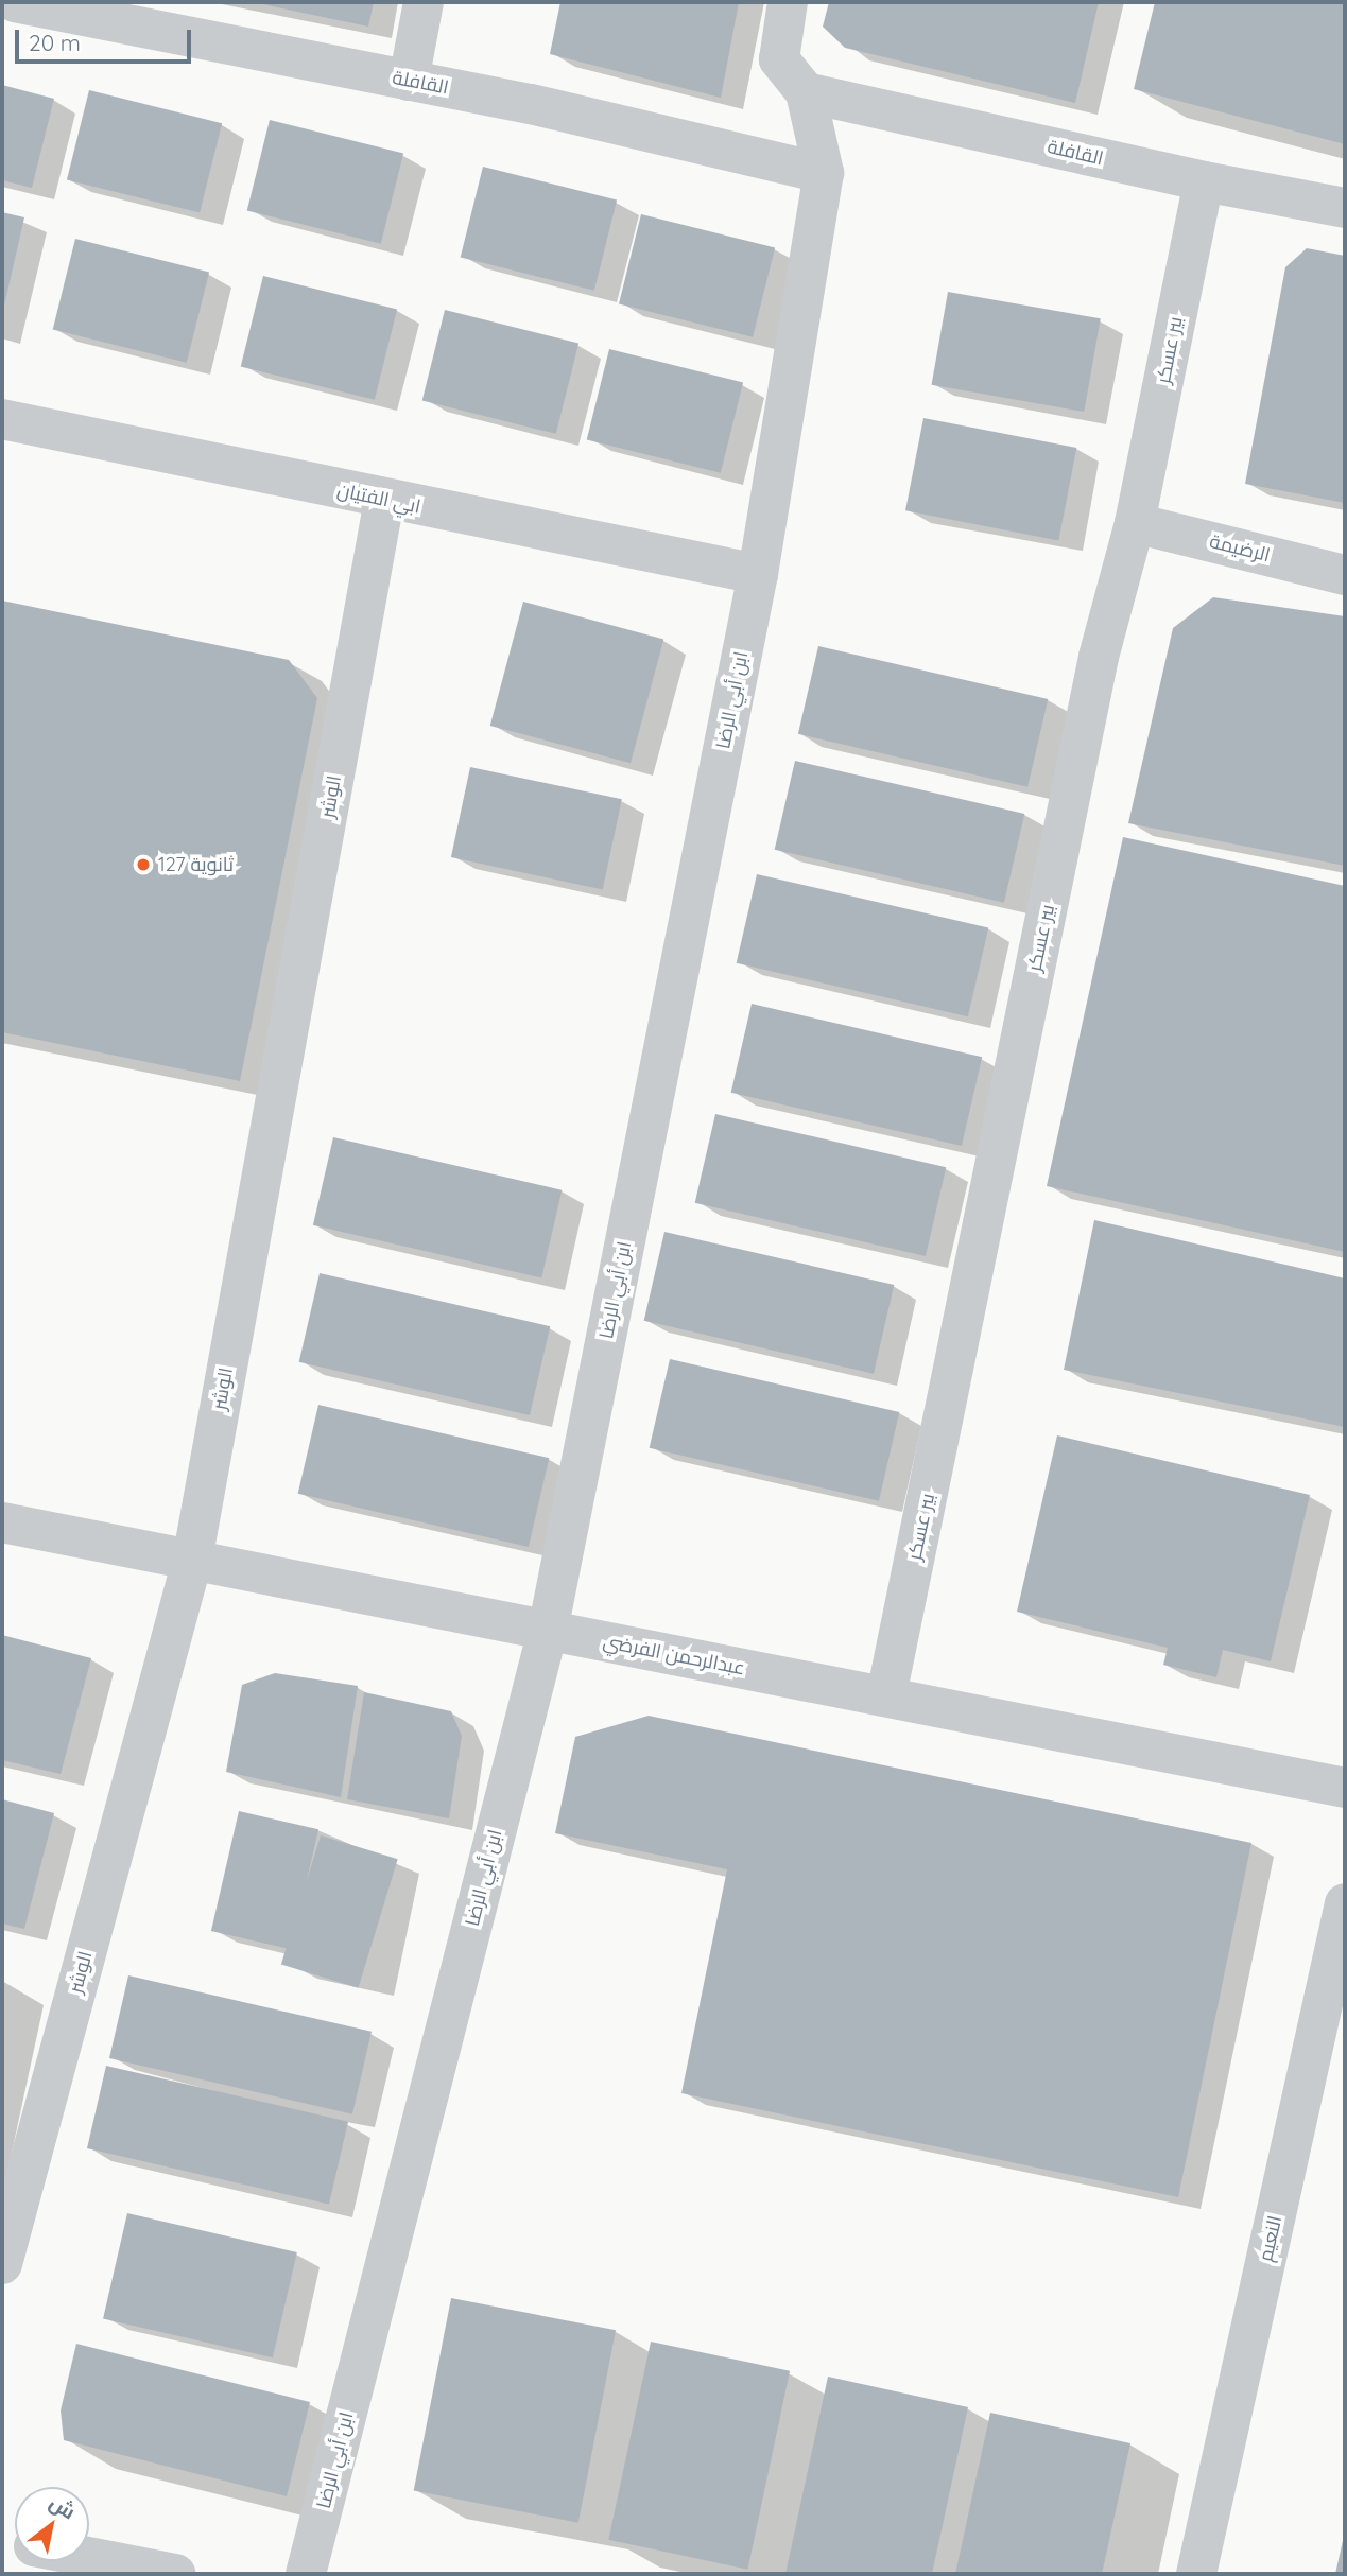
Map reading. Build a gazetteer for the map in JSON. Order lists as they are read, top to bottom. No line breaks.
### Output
{"streets":{"street":["القافلة","بير عسكر","ابي الفتيان","الرضيمة","ابن أبي الرضا","الوشر","عبدالرحمن الفرضي","النعيم"]},"crossings":[["القافلة","بير عسكر"],["القافلة","ابن أبي الرضا"],["بير عسكر","الرضيمة"],["بير عسكر","عبدالرحمن الفرضي"],["ابي الفتيان","ابن أبي الرضا"],["ابي الفتيان","الوشر"],["ابن أبي الرضا","عبدالرحمن الفرضي"],["الوشر","عبدالرحمن الفرضي"]],"places":["ثانوية 127"],"scale_bar":"20 m","north":"top right"}
